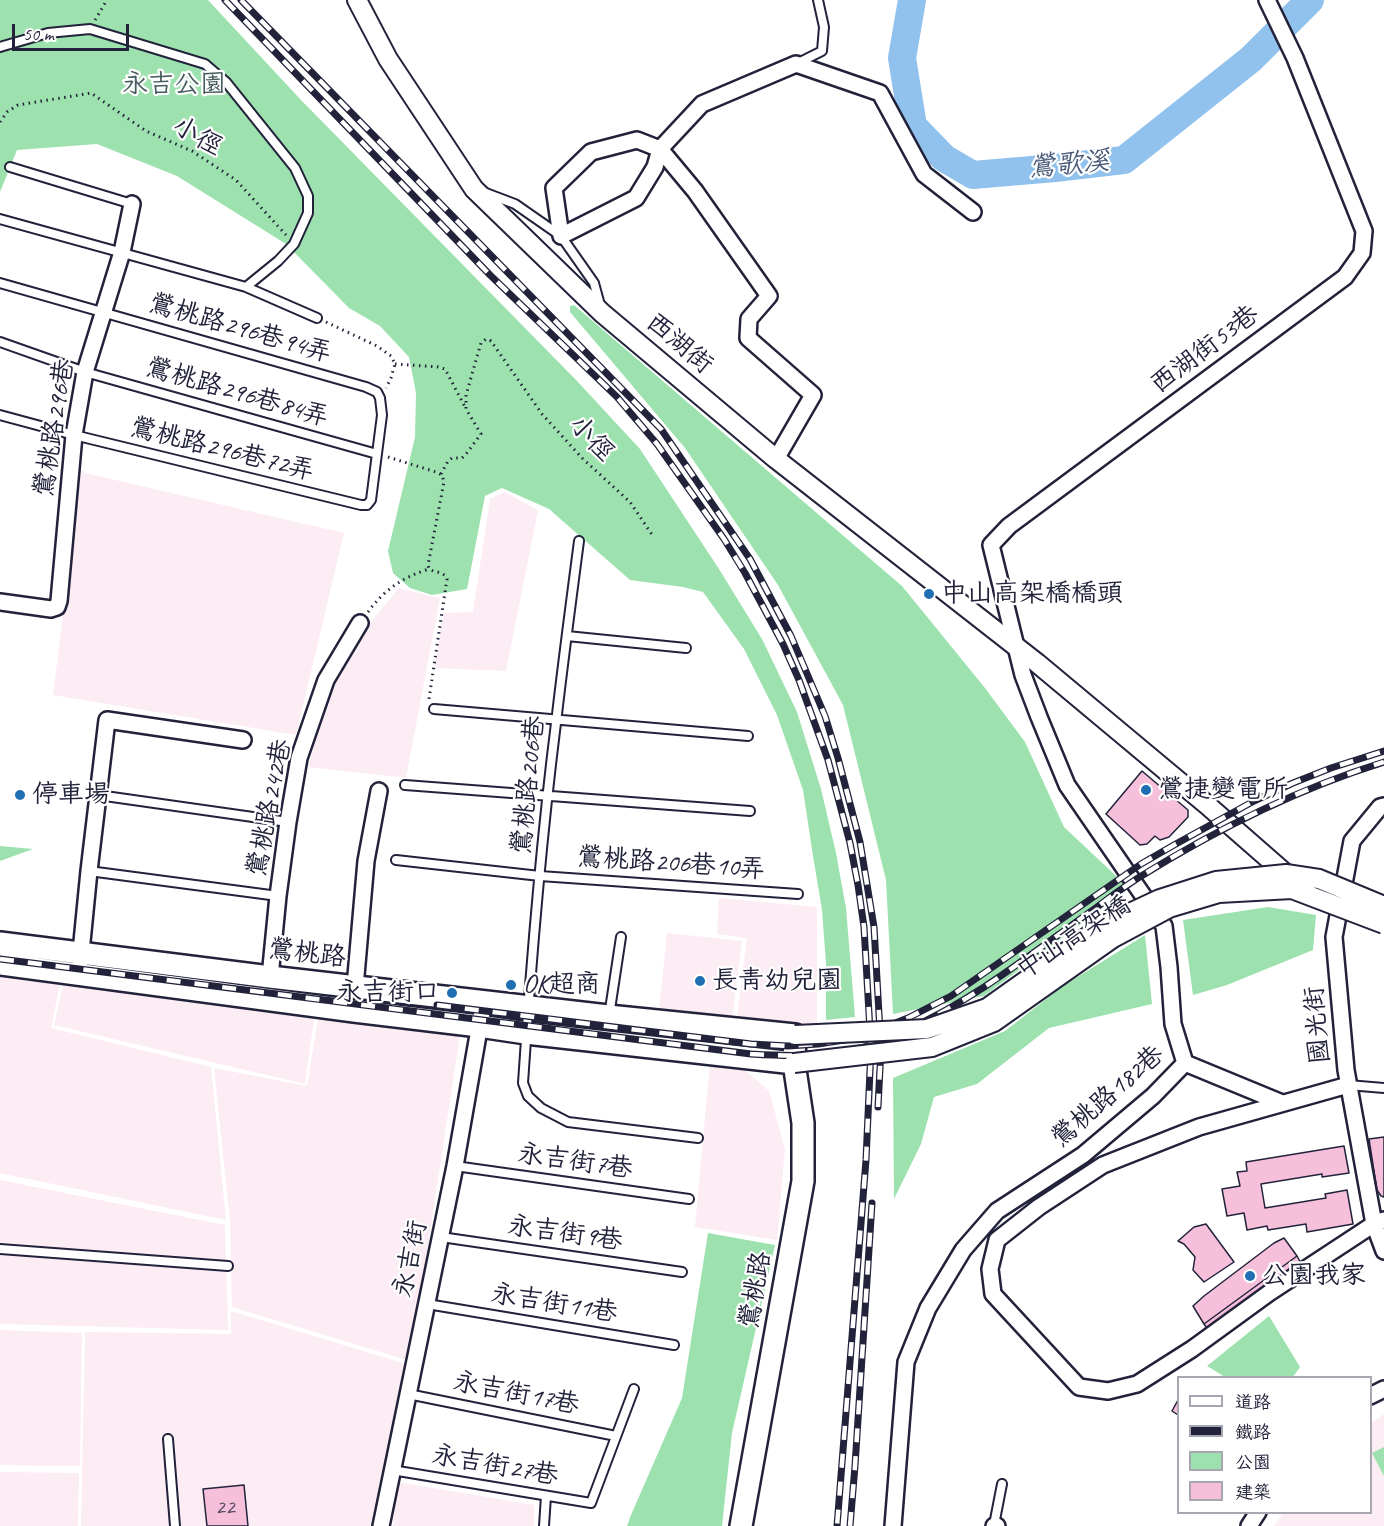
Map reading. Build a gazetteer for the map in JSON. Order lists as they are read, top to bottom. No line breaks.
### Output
{"streets":{"main road":["鶯桃路"],"street":["西湖街","西湖街53巷","鶯桃路296巷","鶯桃路242巷","中山高架橋","國光街","鶯桃路182巷","永吉街"],"lane":["鶯桃路296巷94弄","鶯桃路296巷84弄","鶯桃路296巷72弄","鶯桃路206巷","鶯桃路206巷10弄","永吉街7巷","永吉街9巷","永吉街11巷","永吉街17巷","永吉街27巷"],"path":["小徑"]},"crossings":[["鶯桃路296巷94弄","鶯桃路296巷"],["西湖街","西湖街53巷"],["西湖街","中山高架橋"],["西湖街","鶯桃路182巷"],["西湖街53巷","鶯桃路182巷"],["鶯桃路296巷84弄","鶯桃路296巷"],["鶯桃路296巷84弄","鶯桃路296巷72弄"],["鶯桃路296巷","鶯桃路296巷72弄"],["鶯桃路206巷","鶯桃路206巷10弄"],["鶯桃路206巷","鶯桃路"],["鶯桃路242巷","鶯桃路"],["中山高架橋","鶯桃路"],["鶯桃路","永吉街"],["永吉街7巷","永吉街"],["永吉街9巷","永吉街"],["永吉街","永吉街11巷"],["永吉街","永吉街17巷"],["永吉街","永吉街27巷"],["永吉街17巷","永吉街27巷"]],"water":["鶯歌溪"],"parks":["永吉公園"],"places":["中山高架橋橋頭","鶯捷變電所","停車場","長青幼兒園","OK超商","永吉街口","公園我家"],"house_numbers":["22"],"legend":["道路","鐵路","公園","建築"],"scale_bar":"50 m"}
